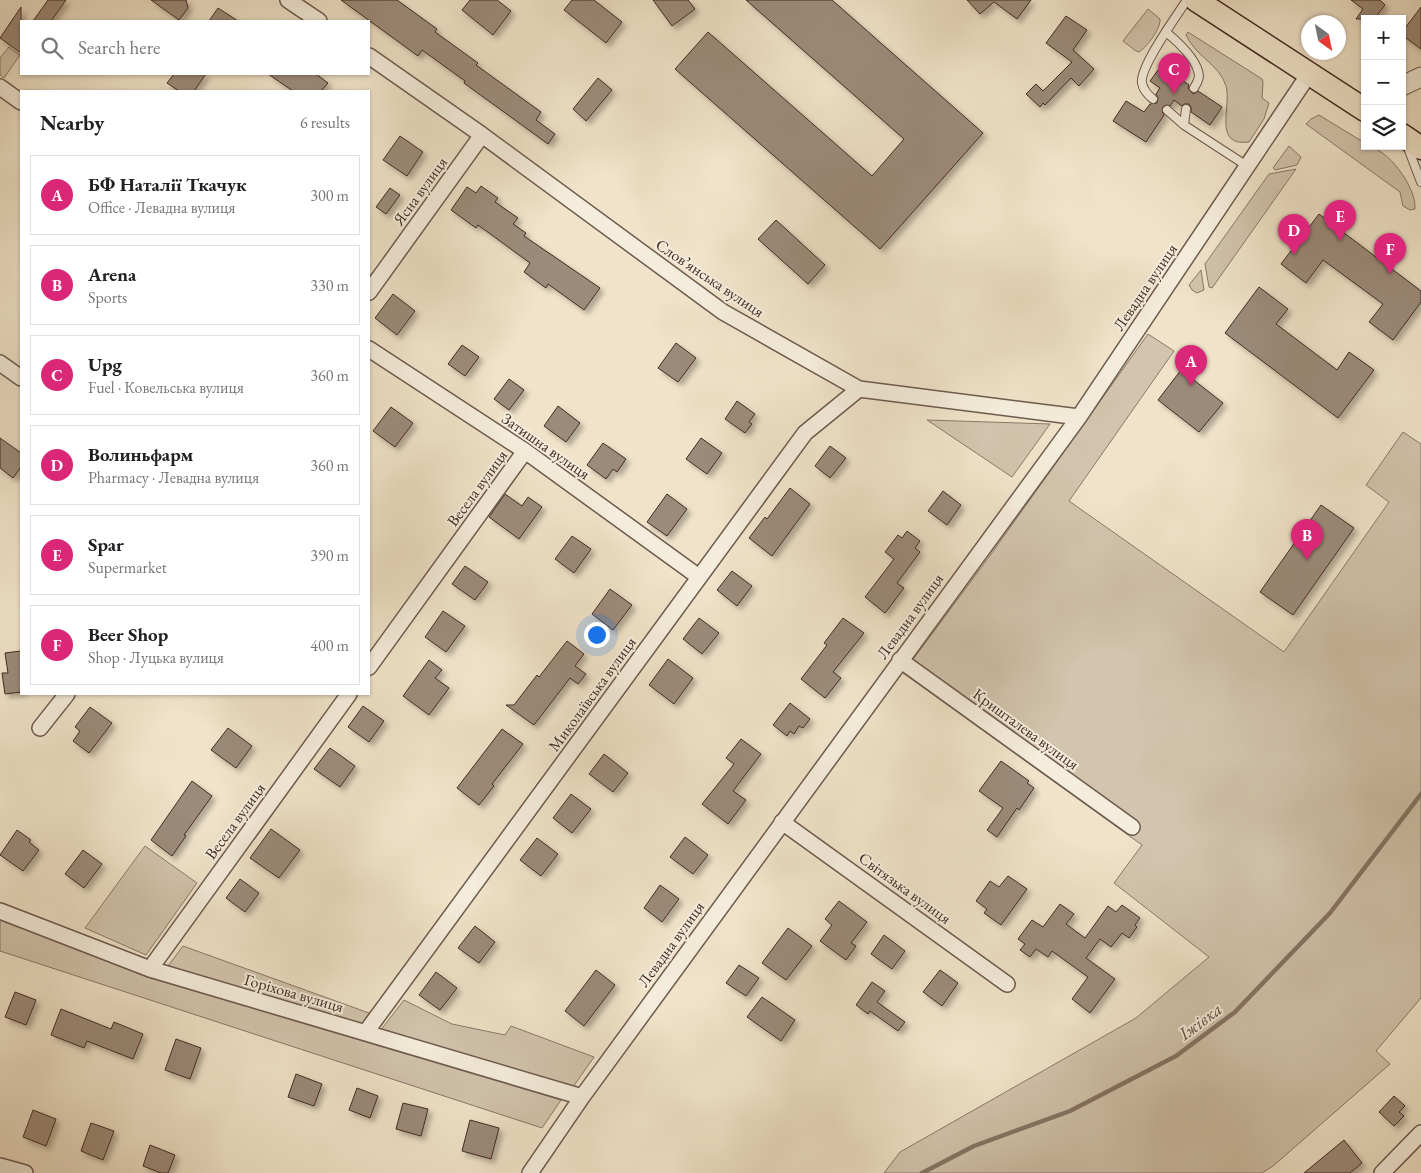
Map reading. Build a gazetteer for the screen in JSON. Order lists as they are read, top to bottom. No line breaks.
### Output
{"streets":{"street":["Ясна вулиця","Словʼянська вулиця","Левадна вулиця","Затишна вулиця","Весела вулиця","Миколаївська вулиця","Кришталева вулиця","Світязька вулиця","Горіхова вулиця"]},"crossings":[["Ясна вулиця","Словʼянська вулиця"],["Словʼянська вулиця","Левадна вулиця"],["Словʼянська вулиця","Миколаївська вулиця"],["Левадна вулиця","Кришталева вулиця"],["Левадна вулиця","Світязька вулиця"],["Левадна вулиця","Горіхова вулиця"],["Затишна вулиця","Весела вулиця"],["Затишна вулиця","Миколаївська вулиця"],["Весела вулиця","Горіхова вулиця"],["Миколаївська вулиця","Горіхова вулиця"]],"water":["Іжівка"],"north":"bottom right","page":{"map_buttons":["+","−"],"search":"Search here","pins":["C","E","D","F","A","B"],"heading":["Nearby","6 results"],"list":[{"mark":"A","name":"БФ Наталії Ткачук","note":"Office · Левадна вулиця","value":"300 m"},{"mark":"B","name":"Arena","note":"Sports","value":"330 m"},{"mark":"C","name":"Upg","note":"Fuel · Ковельська вулиця","value":"360 m"},{"mark":"D","name":"Волиньфарм","note":"Pharmacy · Левадна вулиця","value":"360 m"},{"mark":"E","name":"Spar","note":"Supermarket","value":"390 m"},{"mark":"F","name":"Beer Shop","note":"Shop · Луцька вулиця","value":"400 m"}]}}
